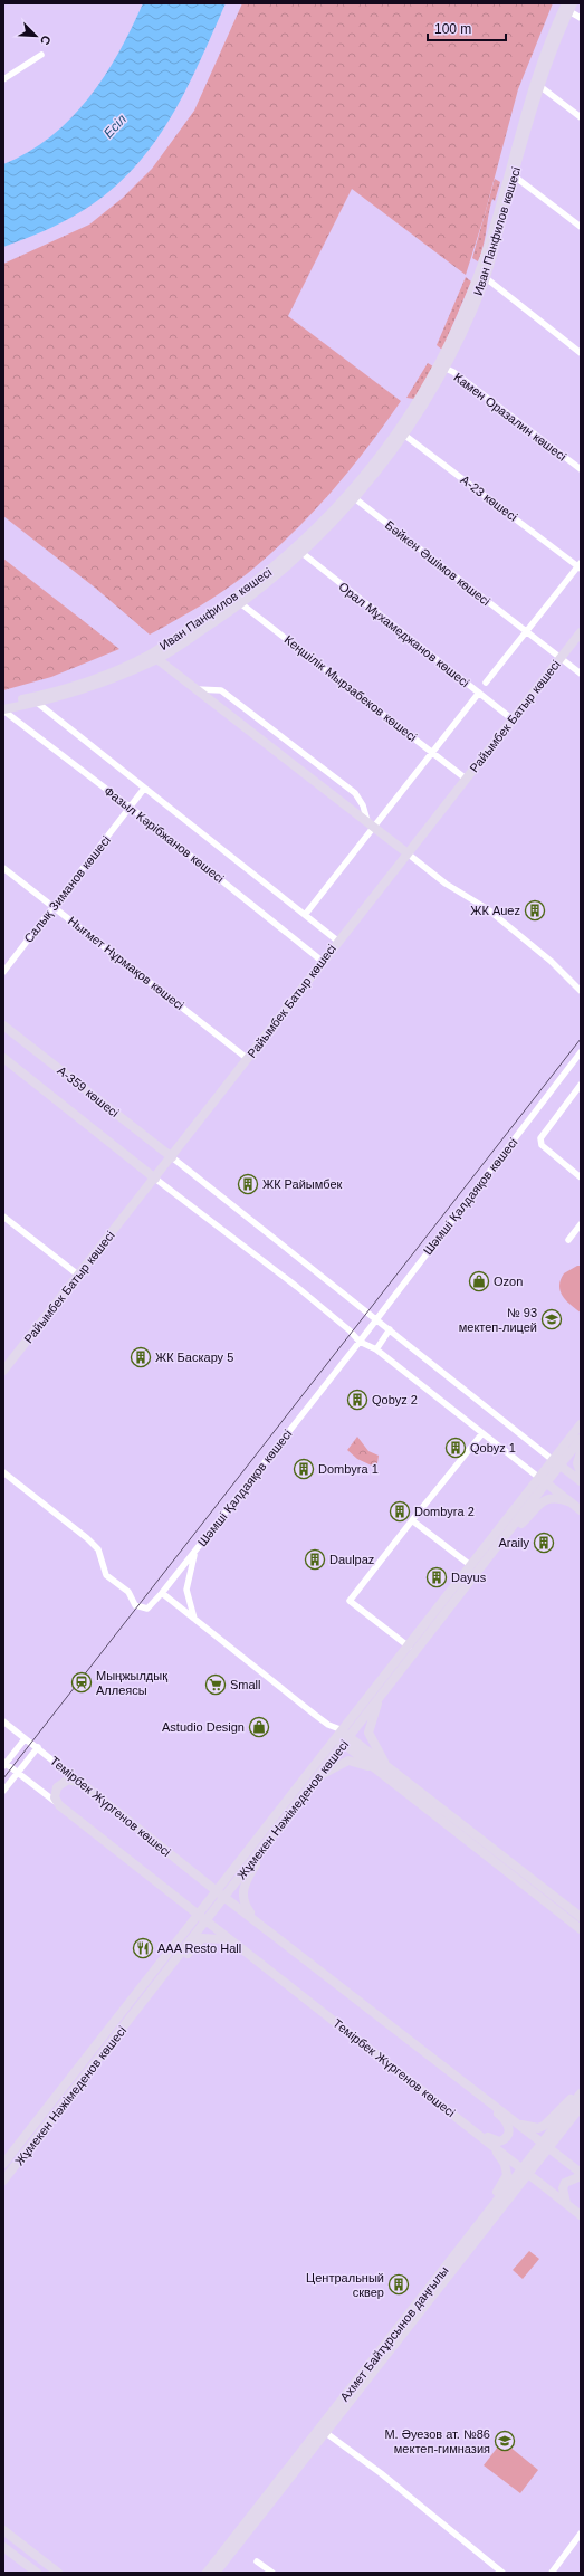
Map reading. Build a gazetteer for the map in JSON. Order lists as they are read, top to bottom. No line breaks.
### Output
{"streets":{"street":["Иван Панфилов көшесі","Камен Оразалин көшесі","А-23 көшесі","Бәйкен Әшімов көшесі","Орал Мұхамеджанов көшесі","Кеңшілік Мырзабеков көшесі","Райымбек Батыр көшесі","Фазыл Кәрібжанов көшесі","Салық Зиманов көшесі","Нығмет Нұрмақов көшесі","А-359 көшесі","Шәмші Қалдаяқов көшесі","Темірбек Жүргенов көшесі","Жұмекен Нәжімеденов көшесі","Ахмет Байтұрсынов даңғылы"]},"crossings":[["Иван Панфилов көшесі","Камен Оразалин көшесі"],["Иван Панфилов көшесі","А-23 көшесі"],["Иван Панфилов көшесі","Бәйкен Әшімов көшесі"],["Иван Панфилов көшесі","Орал Мұхамеджанов көшесі"],["Иван Панфилов көшесі","Кеңшілік Мырзабеков көшесі"],["Иван Панфилов көшесі","Фазыл Кәрібжанов көшесі"],["Бәйкен Әшімов көшесі","Райымбек Батыр көшесі"],["Орал Мұхамеджанов көшесі","Райымбек Батыр көшесі"],["Кеңшілік Мырзабеков көшесі","Райымбек Батыр көшесі"],["Райымбек Батыр көшесі","Фазыл Кәрібжанов көшесі"],["Райымбек Батыр көшесі","Нығмет Нұрмақов көшесі"],["Райымбек Батыр көшесі","А-359 көшесі"],["Фазыл Кәрібжанов көшесі","Салық Зиманов көшесі"],["Салық Зиманов көшесі","Нығмет Нұрмақов көшесі"],["Темірбек Жүргенов көшесі","Жұмекен Нәжімеденов көшесі"],["Темірбек Жүргенов көшесі","Ахмет Байтұрсынов даңғылы"]],"water":["Есіл"],"places":{"building":["ЖК Auez","ЖК Райымбек","ЖК Баскару 5","Qobyz 2","Qobyz 1","Dombyra 1","Dombyra 2","Araily","Daulpaz","Dayus","Центральный сквер"],"shop":["Ozon","Astudio Design"],"school or university":["№ 93 мектеп-лицей","М. Әуезов ат. №86 мектеп-гимназия"],"station":["Мыңжылдық Аллеясы"],"supermarket":["Small"],"restaurant":["AAA Resto Hall"]},"scale_bar":"100 m","north":"bottom right"}
